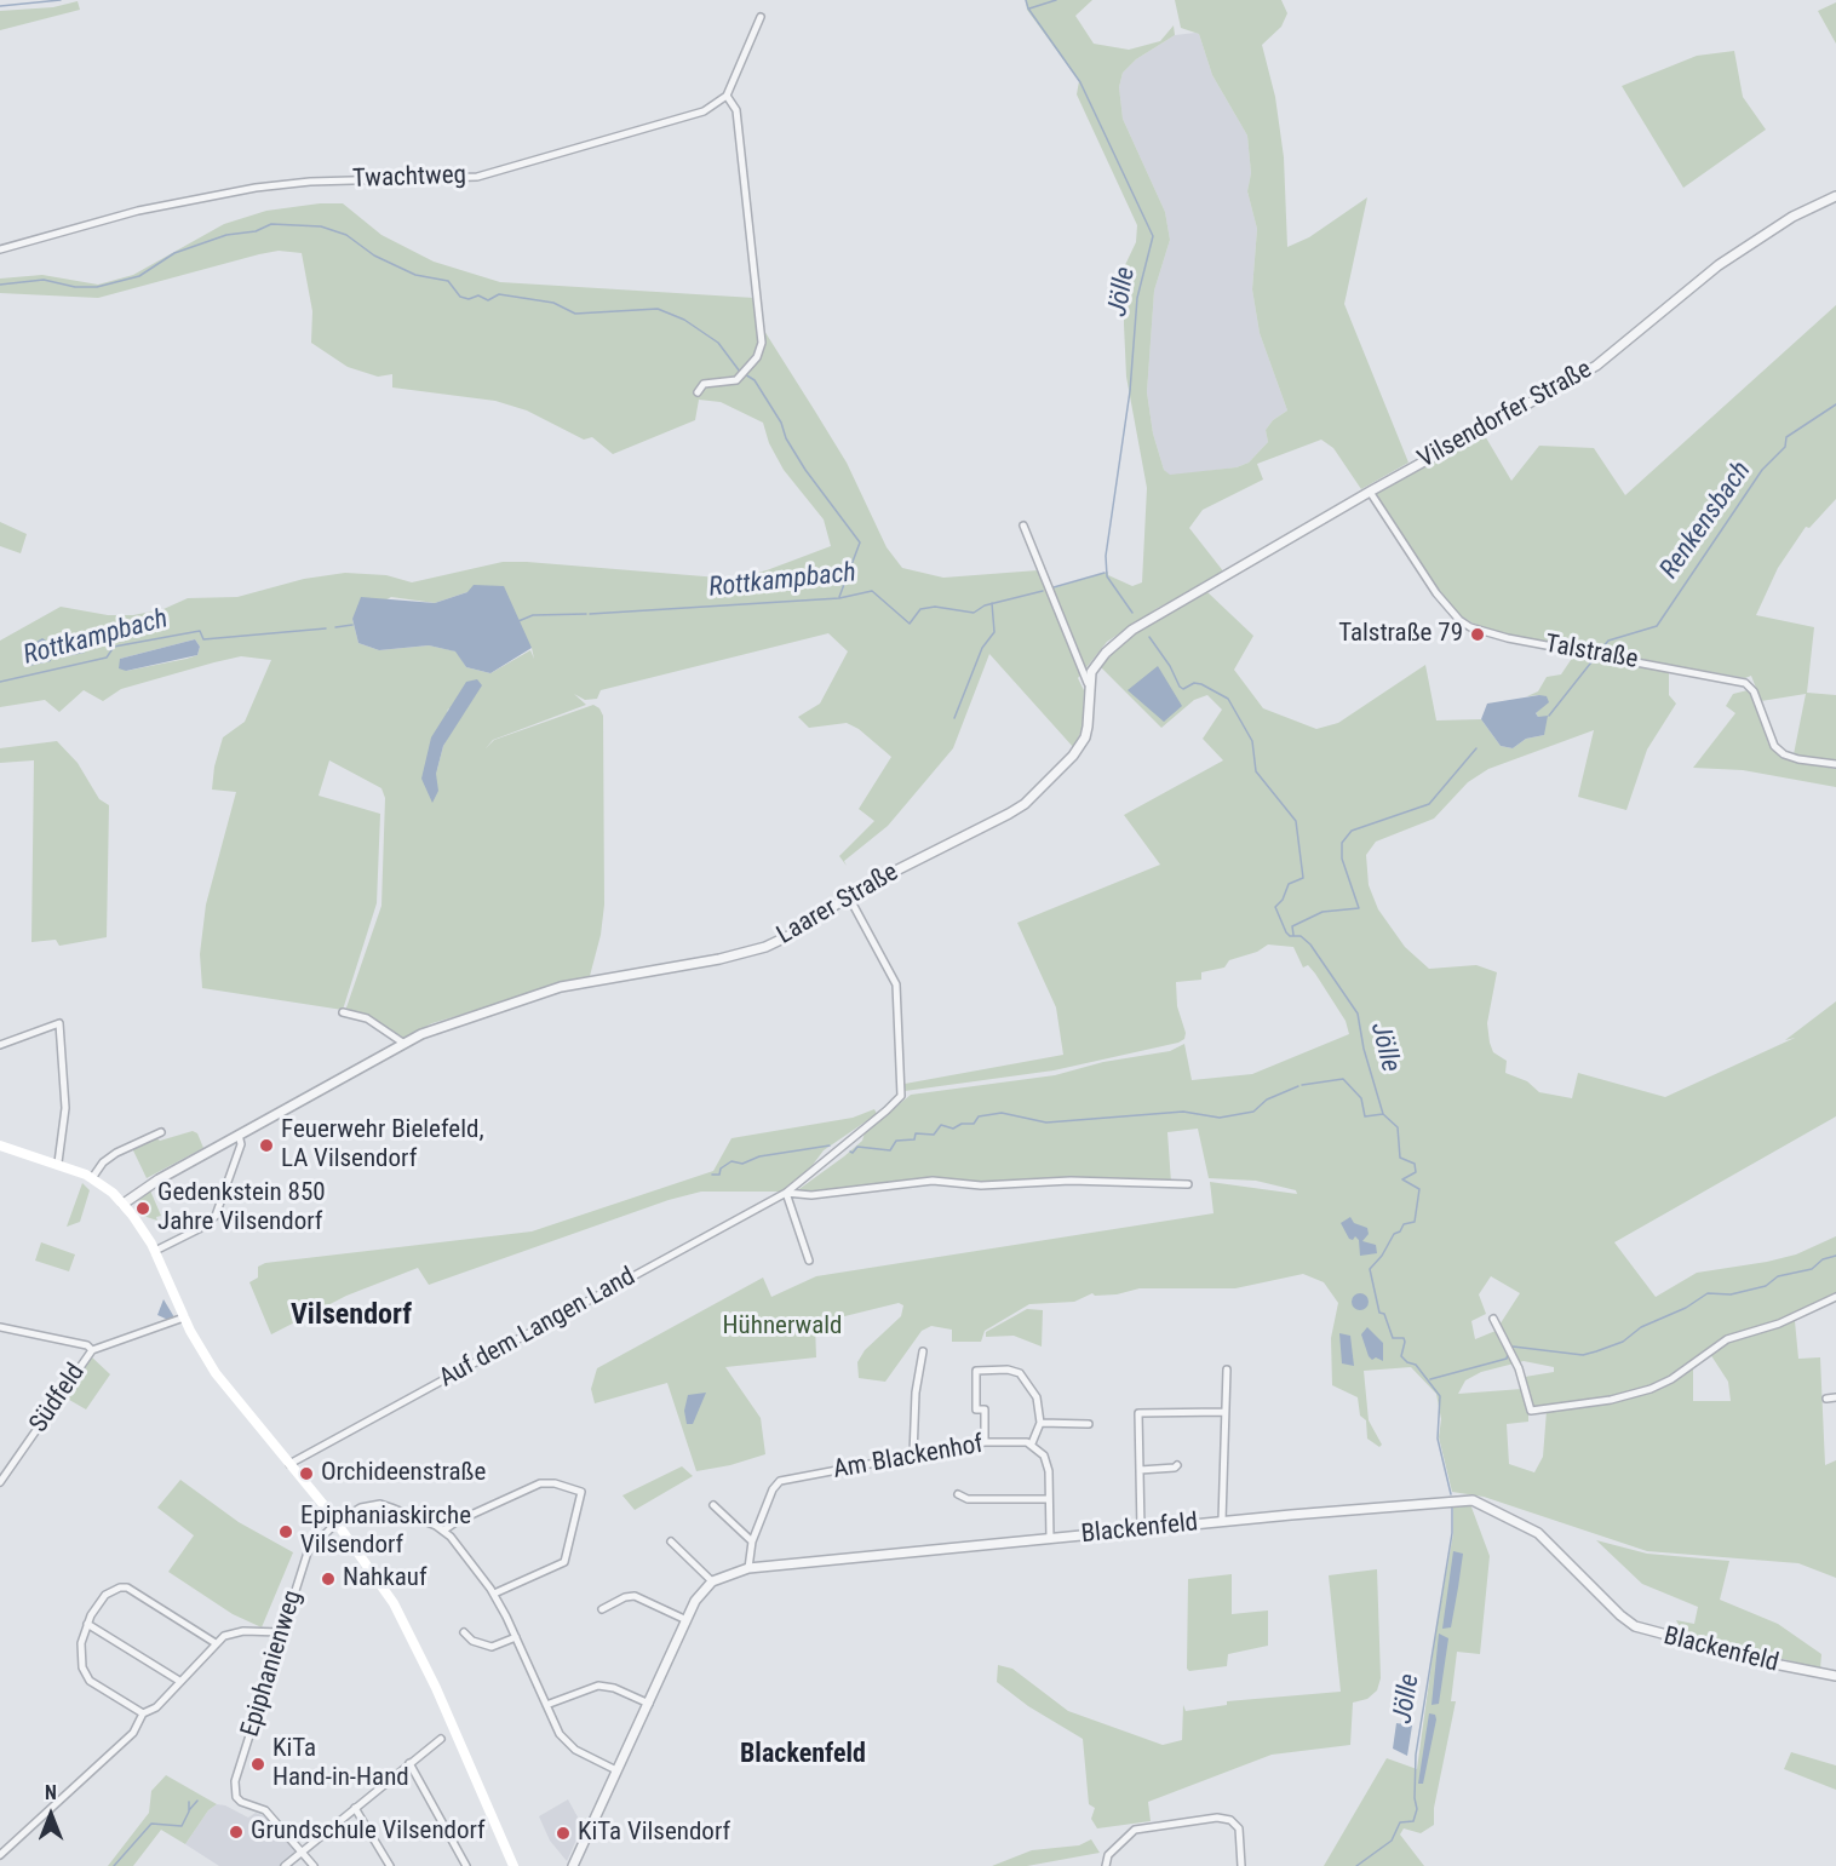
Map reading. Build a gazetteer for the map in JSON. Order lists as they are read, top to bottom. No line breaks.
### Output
{"streets":{"street":["Twachtweg","Vilsendorfer Straße","Talstraße","Laarer Straße","Auf dem Langen Land","Südfeld","Am Blackenhof","Blackenfeld","Epiphanienweg"]},"crossings":[["Vilsendorfer Straße","Talstraße"],["Vilsendorfer Straße","Laarer Straße"],["Laarer Straße","Auf dem Langen Land"],["Am Blackenhof","Blackenfeld"]],"districts":["Vilsendorf","Blackenfeld"],"water":["Jölle","Renkensbach","Rottkampbach"],"parks":["Hühnerwald"],"places":["Talstraße 79","Feuerwehr Bielefeld, LA Vilsendorf","Gedenkstein 850 Jahre Vilsendorf","Orchideenstraße","Epiphaniaskirche Vilsendorf","Nahkauf","KiTa Hand-in-Hand","Grundschule Vilsendorf","KiTa Vilsendorf"],"north":"top"}
